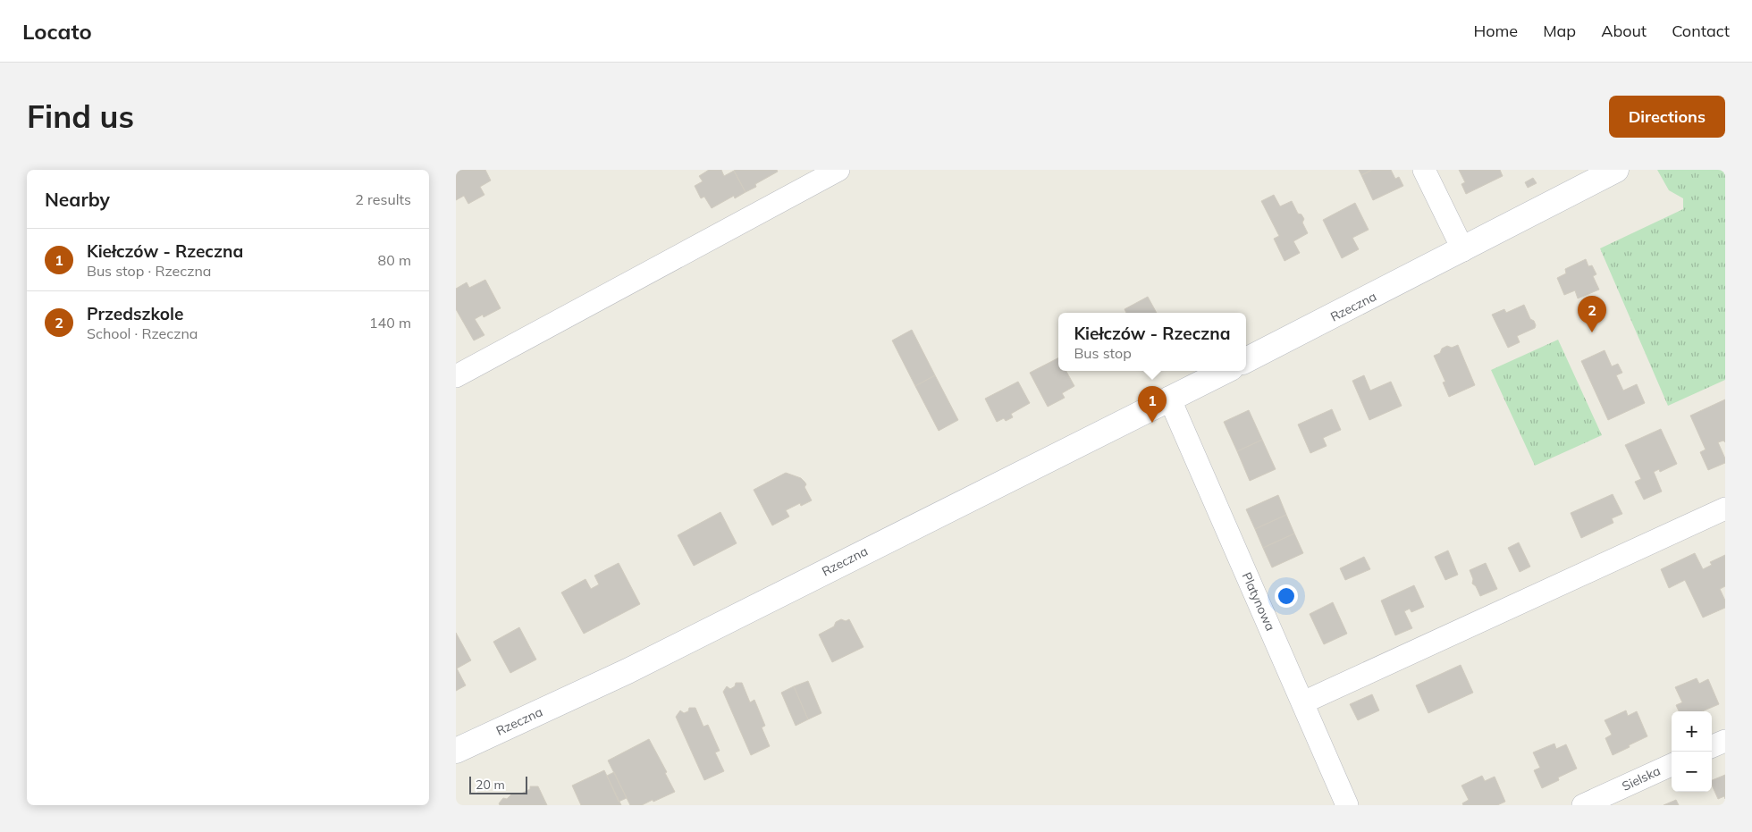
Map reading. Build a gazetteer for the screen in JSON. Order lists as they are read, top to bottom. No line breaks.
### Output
{"streets":{"street":["Rzeczna","Platynowa","Sielska"]},"crossings":[["Rzeczna","Platynowa"]],"scale_bar":"20 m","page":{"header":"Locato","nav":["Home","Map","About","Contact"],"buttons":"Directions","title":"Find us","heading":["Nearby","2 results"],"list":[{"mark":"1","name":"Kiełczów - Rzeczna","note":"Bus stop · Rzeczna","value":"80 m"},{"mark":"2","name":"Przedszkole","note":"School · Rzeczna","value":"140 m"}],"pins":["2","1"],"popup":["Kiełczów - Rzeczna","Bus stop"],"map_buttons":["+","−"],"scale":"20 m"}}
